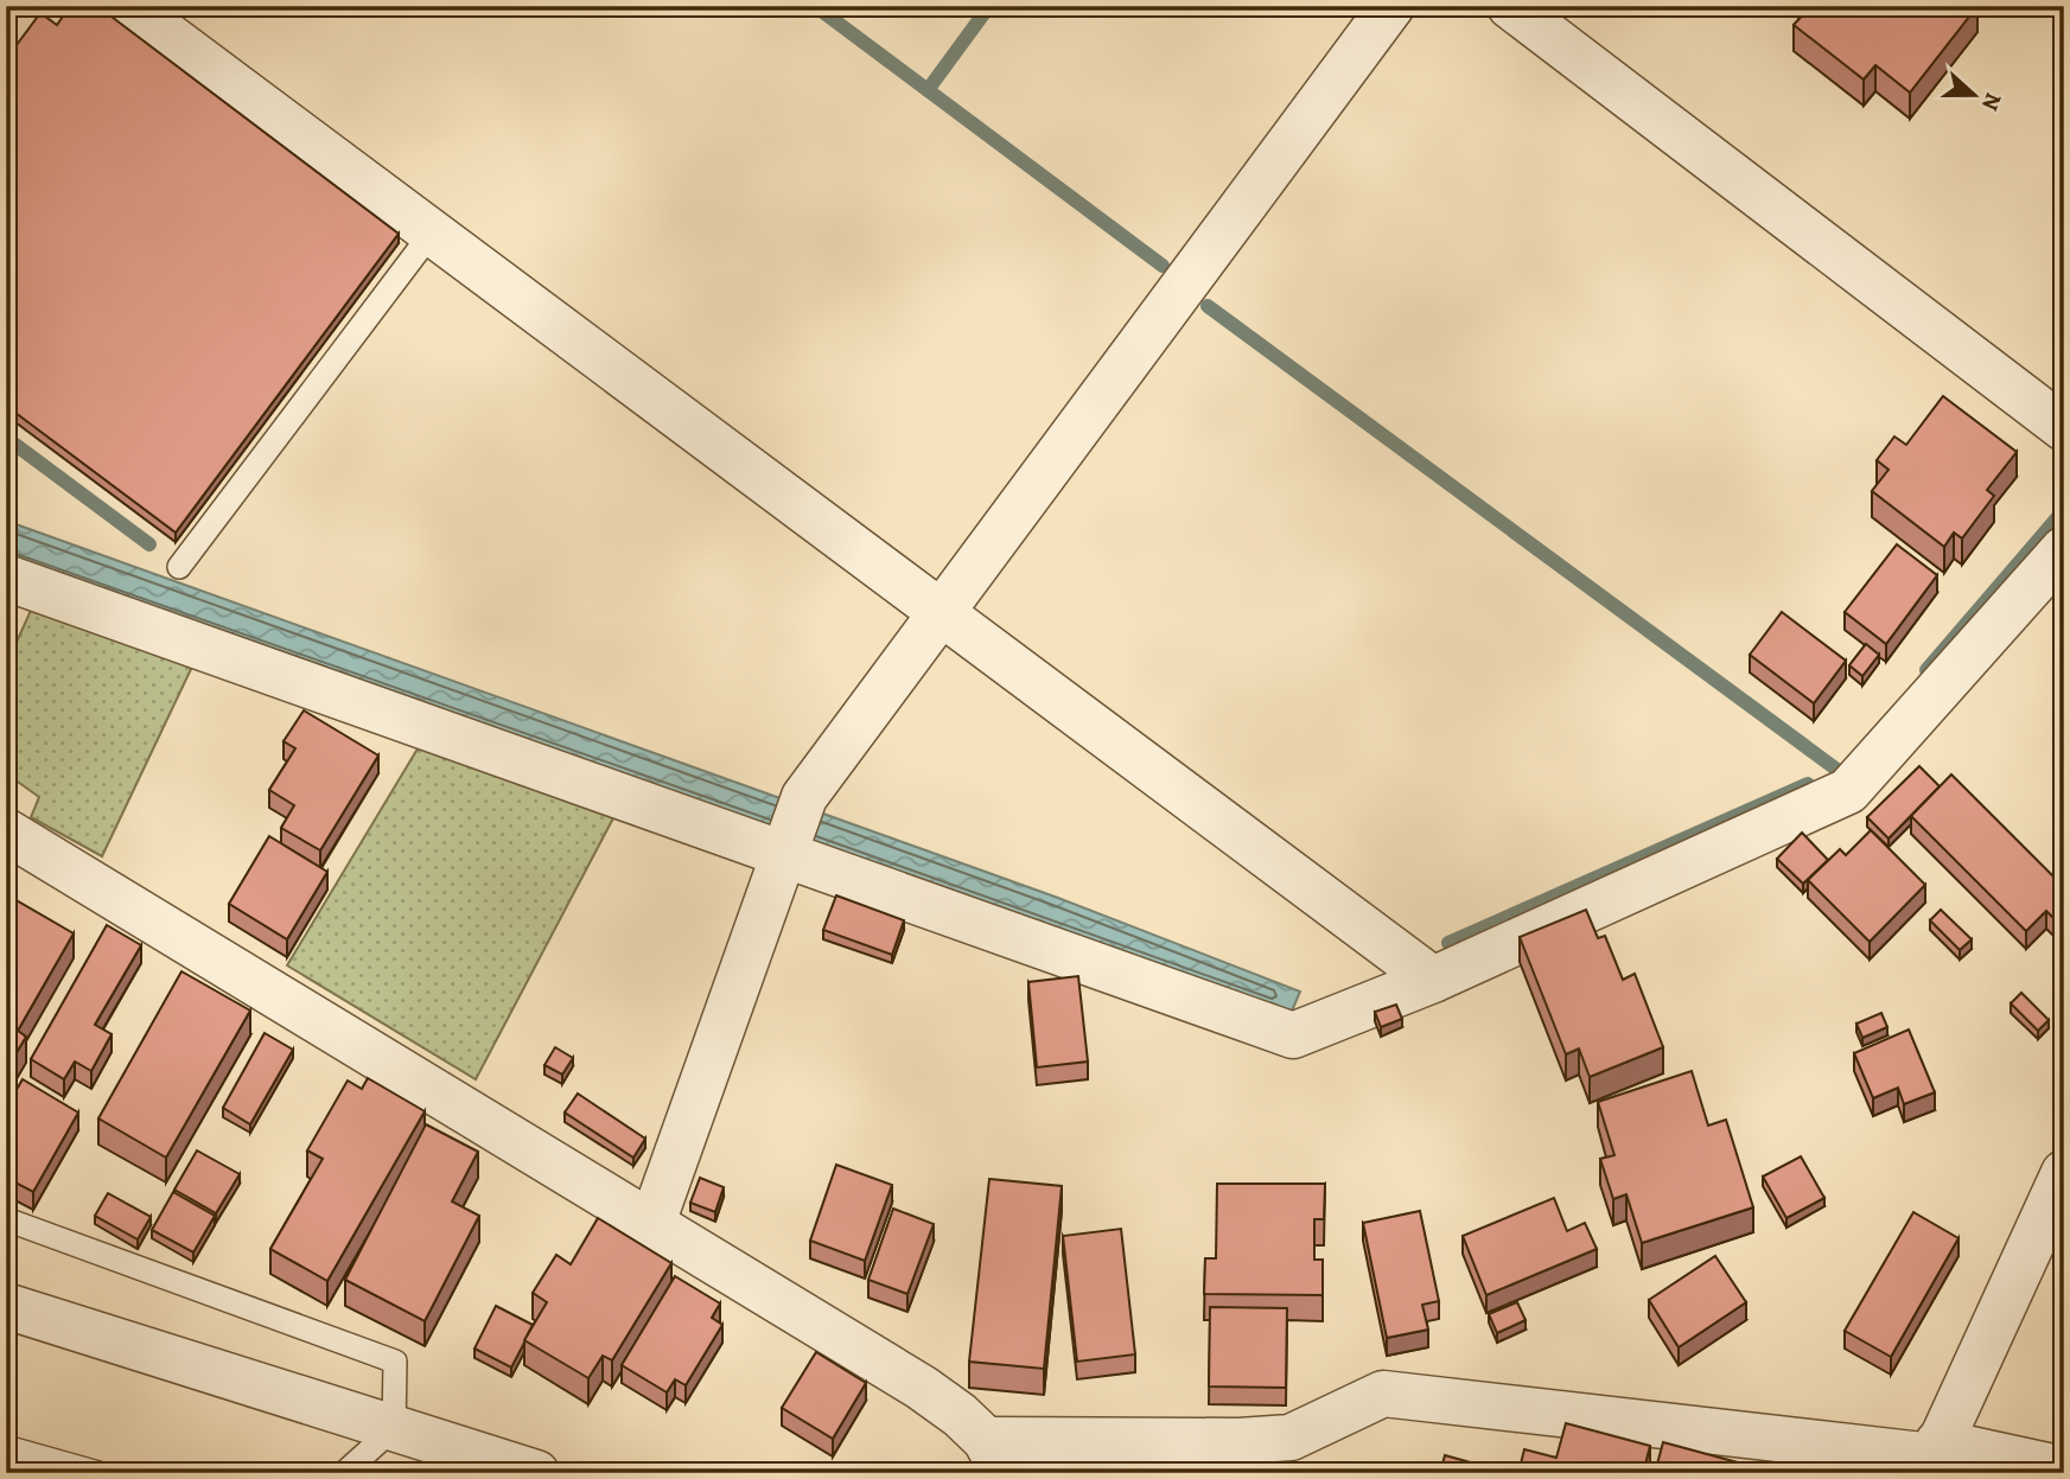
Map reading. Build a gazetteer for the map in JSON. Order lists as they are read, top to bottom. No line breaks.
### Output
{"north":"right"}
